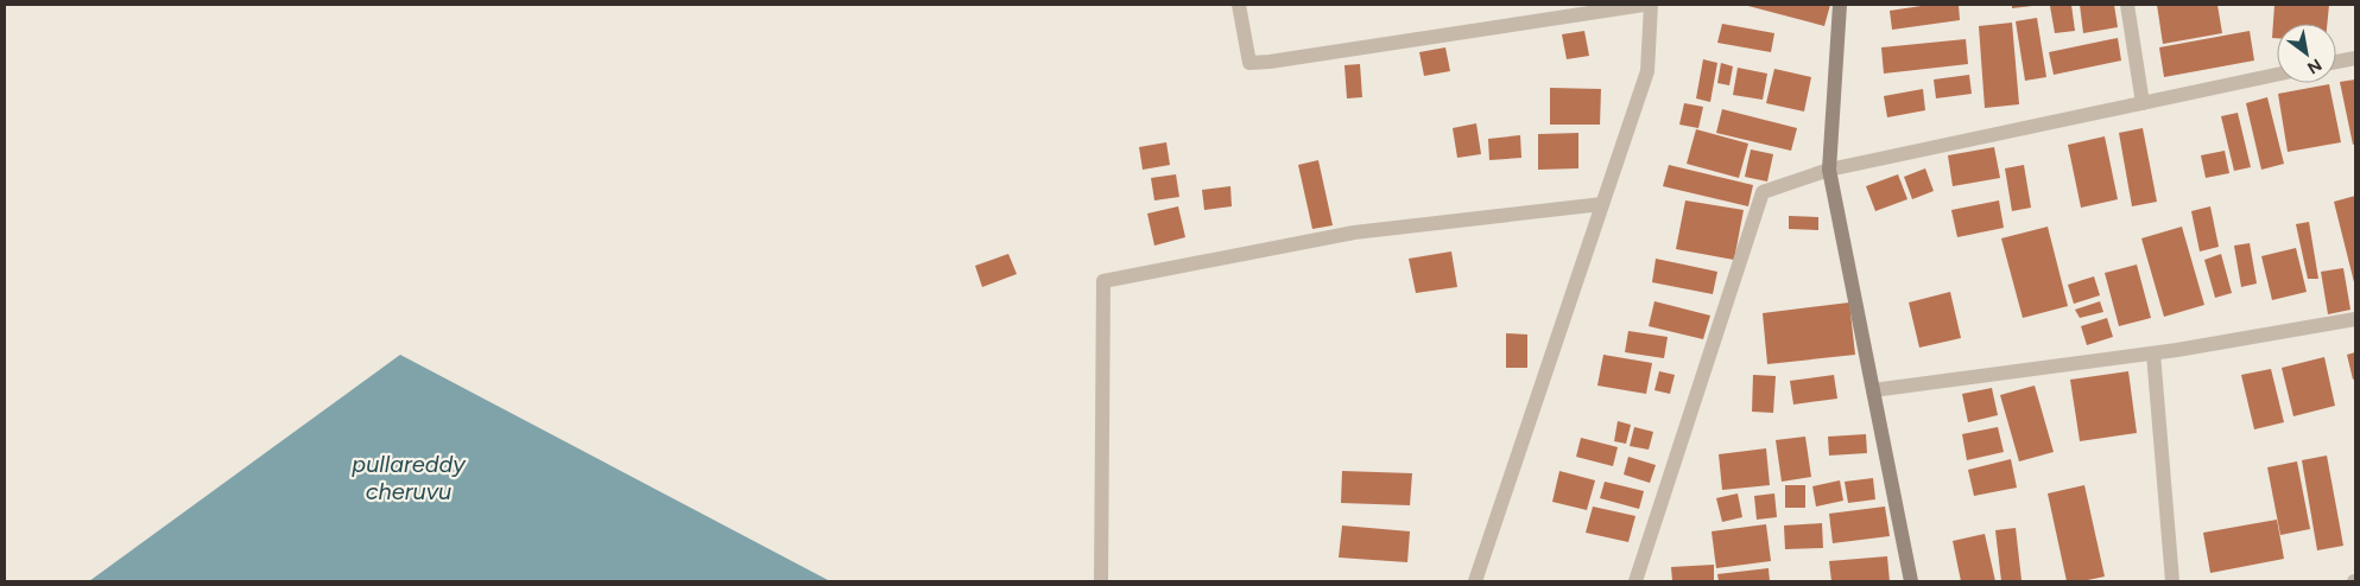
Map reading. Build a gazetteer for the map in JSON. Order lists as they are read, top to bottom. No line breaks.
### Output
{"water":["pullareddy cheruvu"],"north":"bottom right"}
